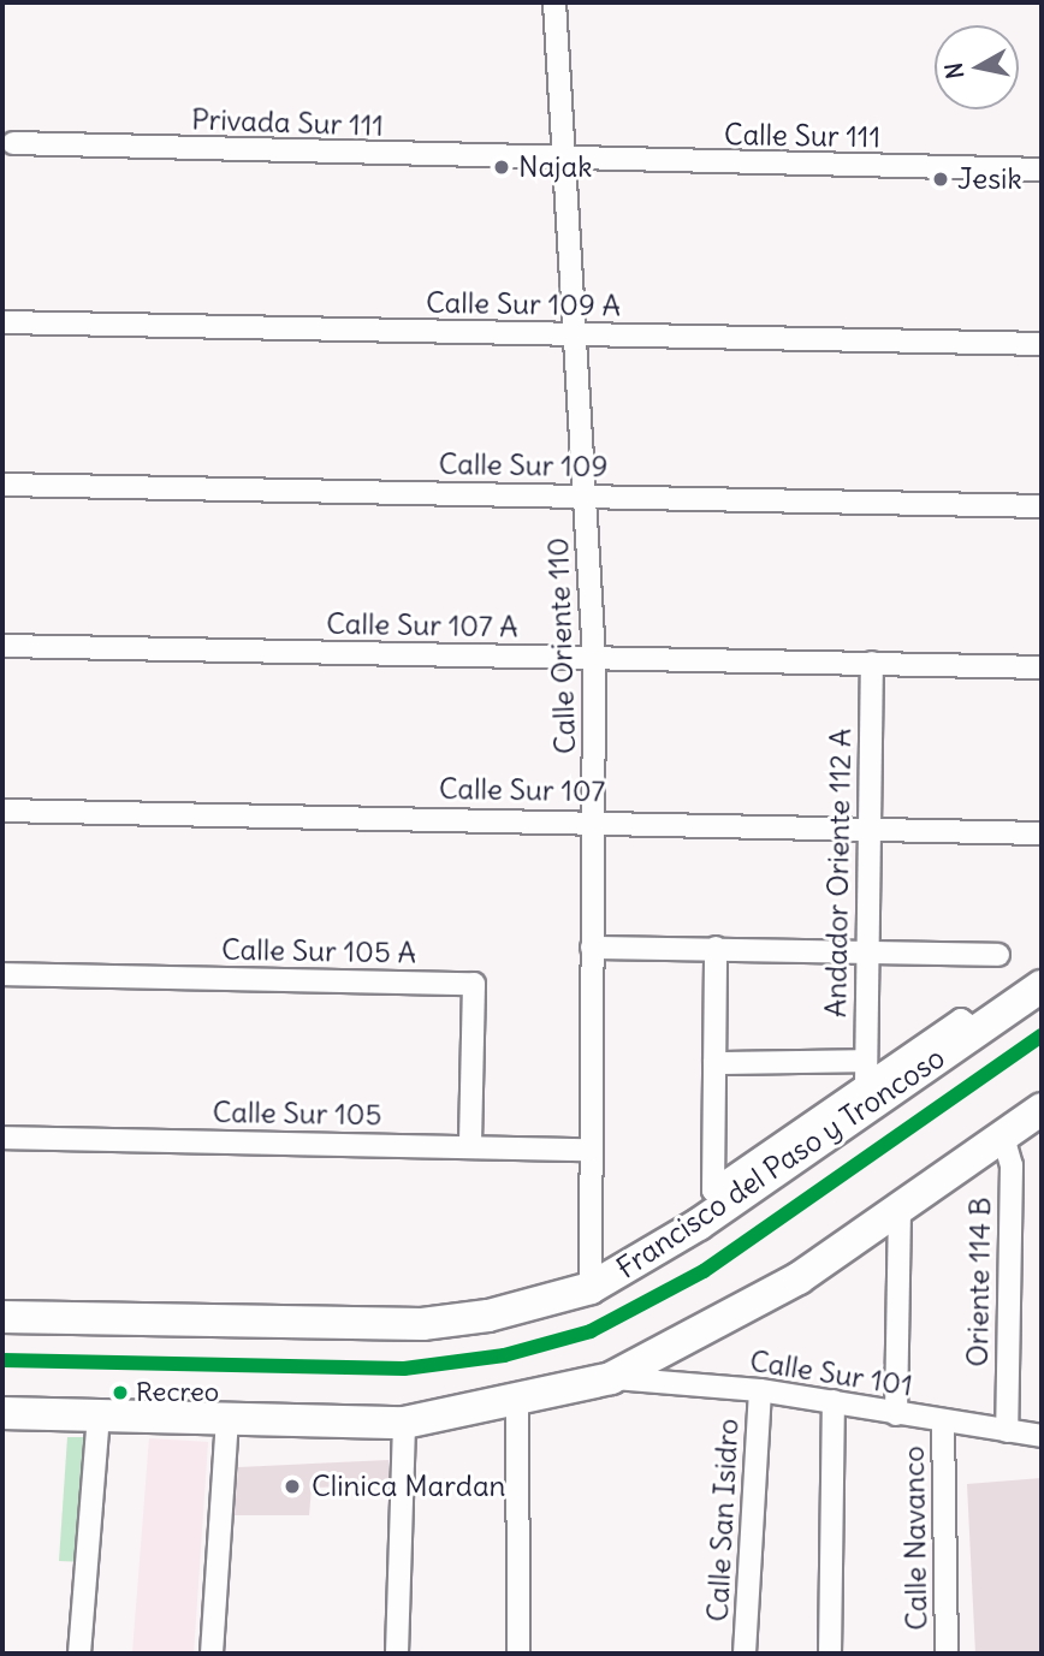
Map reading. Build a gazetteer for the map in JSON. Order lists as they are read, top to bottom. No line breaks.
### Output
{"streets":{"main road":["Francisco del Paso y Troncoso"],"street":["Privada Sur 111","Calle Sur 111","Calle Sur 109 A","Calle Sur 109","Calle Sur 107 A","Calle Oriente 110","Calle Sur 107","Andador Oriente 112 A","Calle Sur 105 A","Calle Sur 105","Oriente 114 B","Calle Sur 101","Calle San Isidro","Calle Navanco"]},"crossings":[["Privada Sur 111","Calle Sur 111"],["Privada Sur 111","Calle Oriente 110"],["Calle Sur 111","Calle Oriente 110"],["Calle Sur 109 A","Calle Oriente 110"],["Calle Sur 109","Calle Oriente 110"],["Calle Sur 107 A","Calle Oriente 110"],["Calle Sur 107 A","Andador Oriente 112 A"],["Calle Oriente 110","Calle Sur 107"],["Calle Oriente 110","Calle Sur 105"],["Calle Oriente 110","Francisco del Paso y Troncoso"],["Calle Sur 107","Andador Oriente 112 A"],["Calle Sur 105 A","Calle Sur 105"],["Oriente 114 B","Calle Sur 101"],["Calle Sur 101","Calle San Isidro"],["Calle Sur 101","Calle Navanco"]],"places":["Najak","Jesik","Recreo","Clinica Mardan"],"north":"left"}
